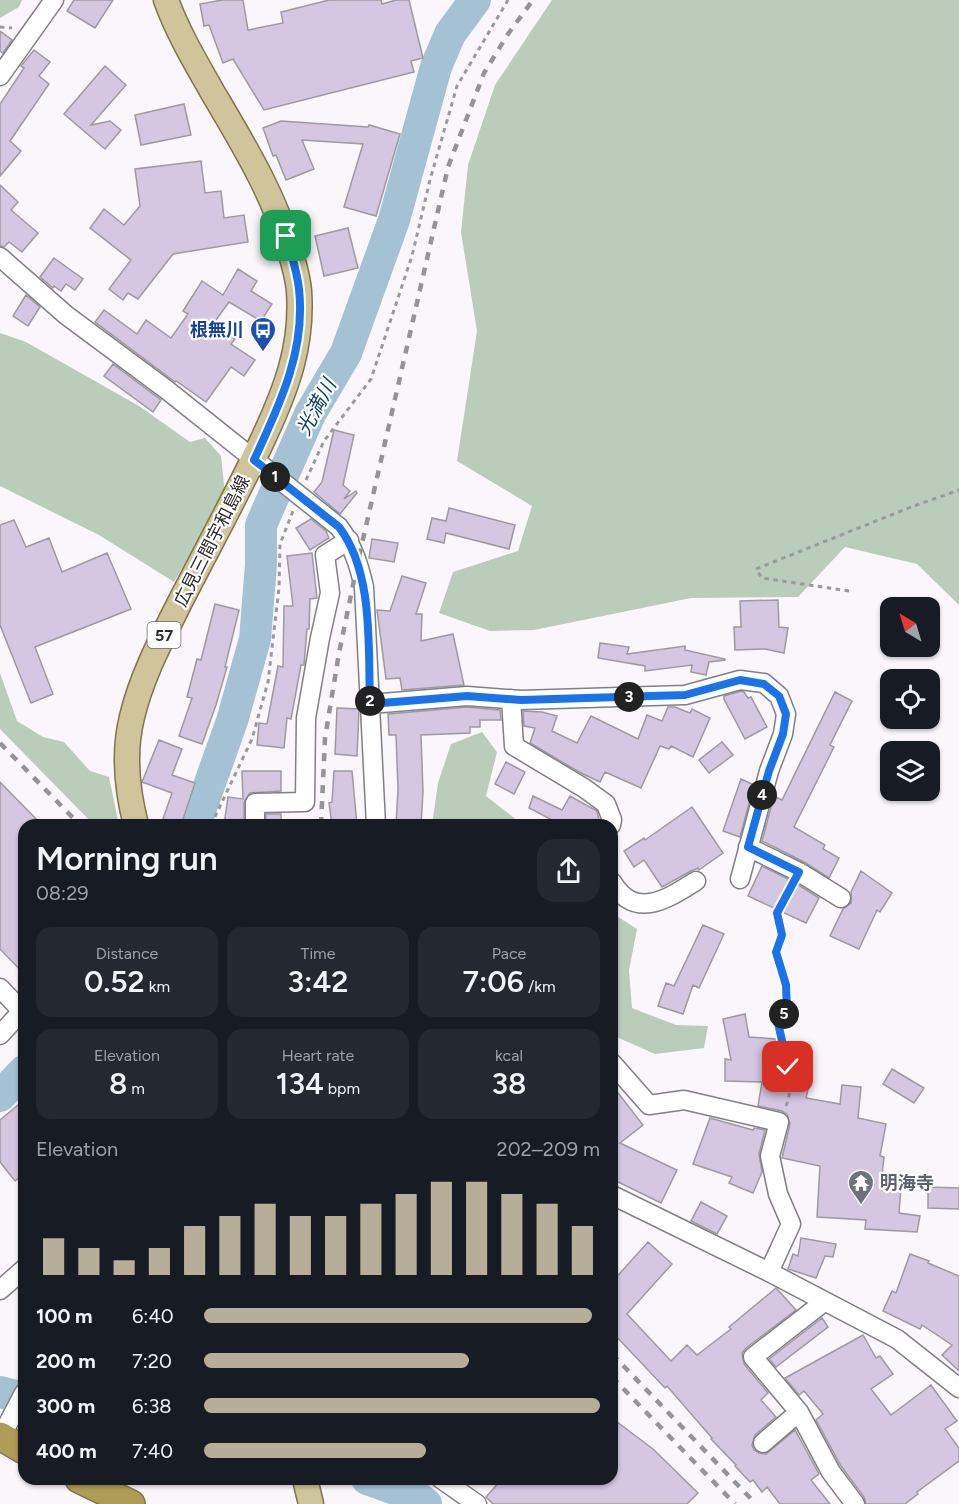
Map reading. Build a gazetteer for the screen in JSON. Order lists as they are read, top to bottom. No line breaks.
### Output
{"streets":{"main road":["広見三間宇和島線","57"]},"water":["光満川"],"places":{"bus stop":["根無川"],"temple":["明海寺"]},"north":"top left","page":{"pins":["1","3","2","4","5"],"heading":["Morning run","08:29"],"stats":[["Distance","0.52 km"],["Time","3:42"],["Pace","7:06 /km"],["Elevation","8 m"],["Heart rate","134 bpm"],["kcal","38"]],"chart":["Elevation","202–209 m"],"list":[{"name":"100 m","note":"6:40"},{"name":"200 m","note":"7:20"},{"name":"300 m","note":"6:38"},{"name":"400 m","note":"7:40"}]}}
